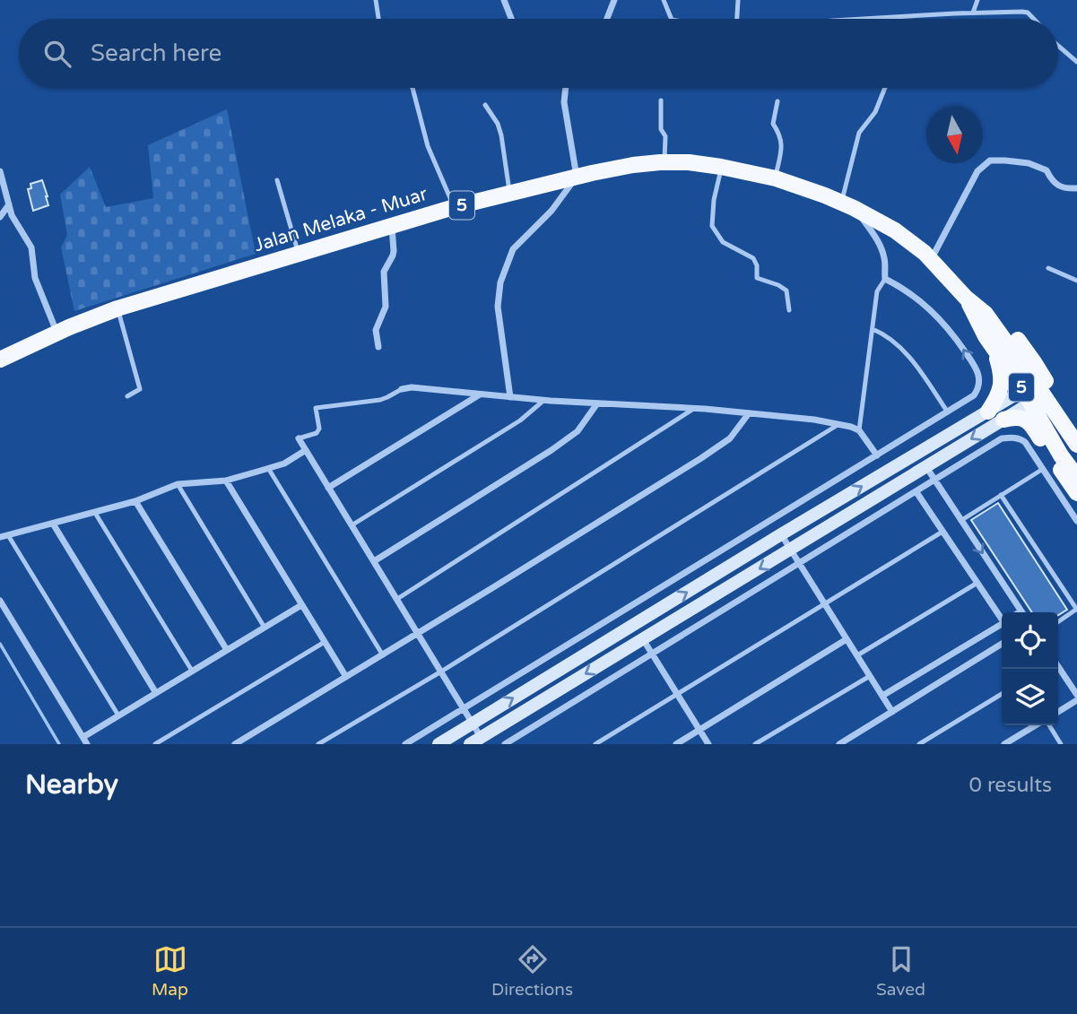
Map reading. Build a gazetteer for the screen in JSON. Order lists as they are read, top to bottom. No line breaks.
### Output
{"streets":{"main road":["5","Jalan Melaka - Muar"]},"north":"bottom","page":{"search":"Search here","heading":["Nearby","0 results"],"nav":["Map","Directions","Saved"]}}
